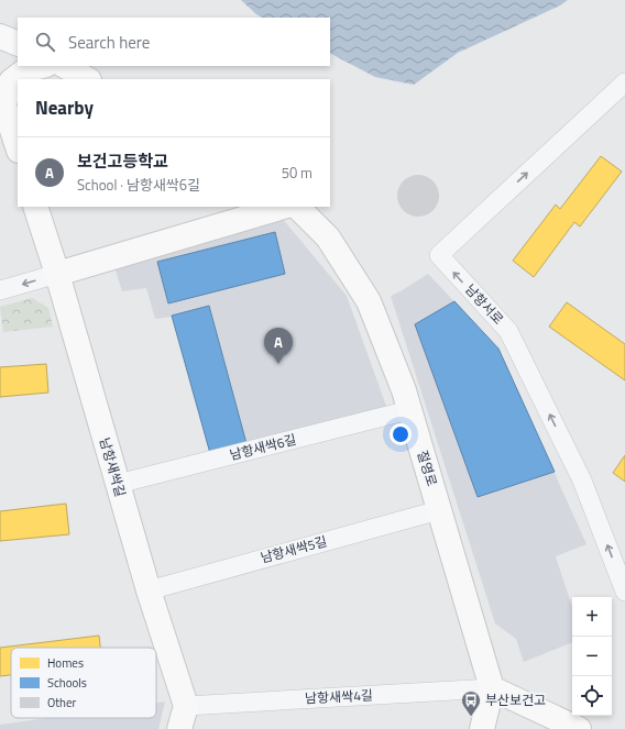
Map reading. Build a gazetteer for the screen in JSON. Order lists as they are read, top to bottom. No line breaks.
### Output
{"streets":{"street":["남항서로","남항새싹6길","남항새싹길","절영로","남항새싹5길","남항새싹4길"]},"crossings":[["남항새싹6길","남항새싹길"],["남항새싹6길","절영로"],["남항새싹길","남항새싹5길"],["남항새싹길","남항새싹4길"],["절영로","남항새싹5길"],["절영로","남항새싹4길"]],"places":{"bus stop":["부산보건고"]},"legend":["Homes","Schools","Other"],"page":{"search":"Search here","heading":"Nearby","list":[{"mark":"A","name":"보건고등학교","note":"School · 남항새싹6길","value":"50 m"}],"pins":"A","map_buttons":["+","−"]}}
